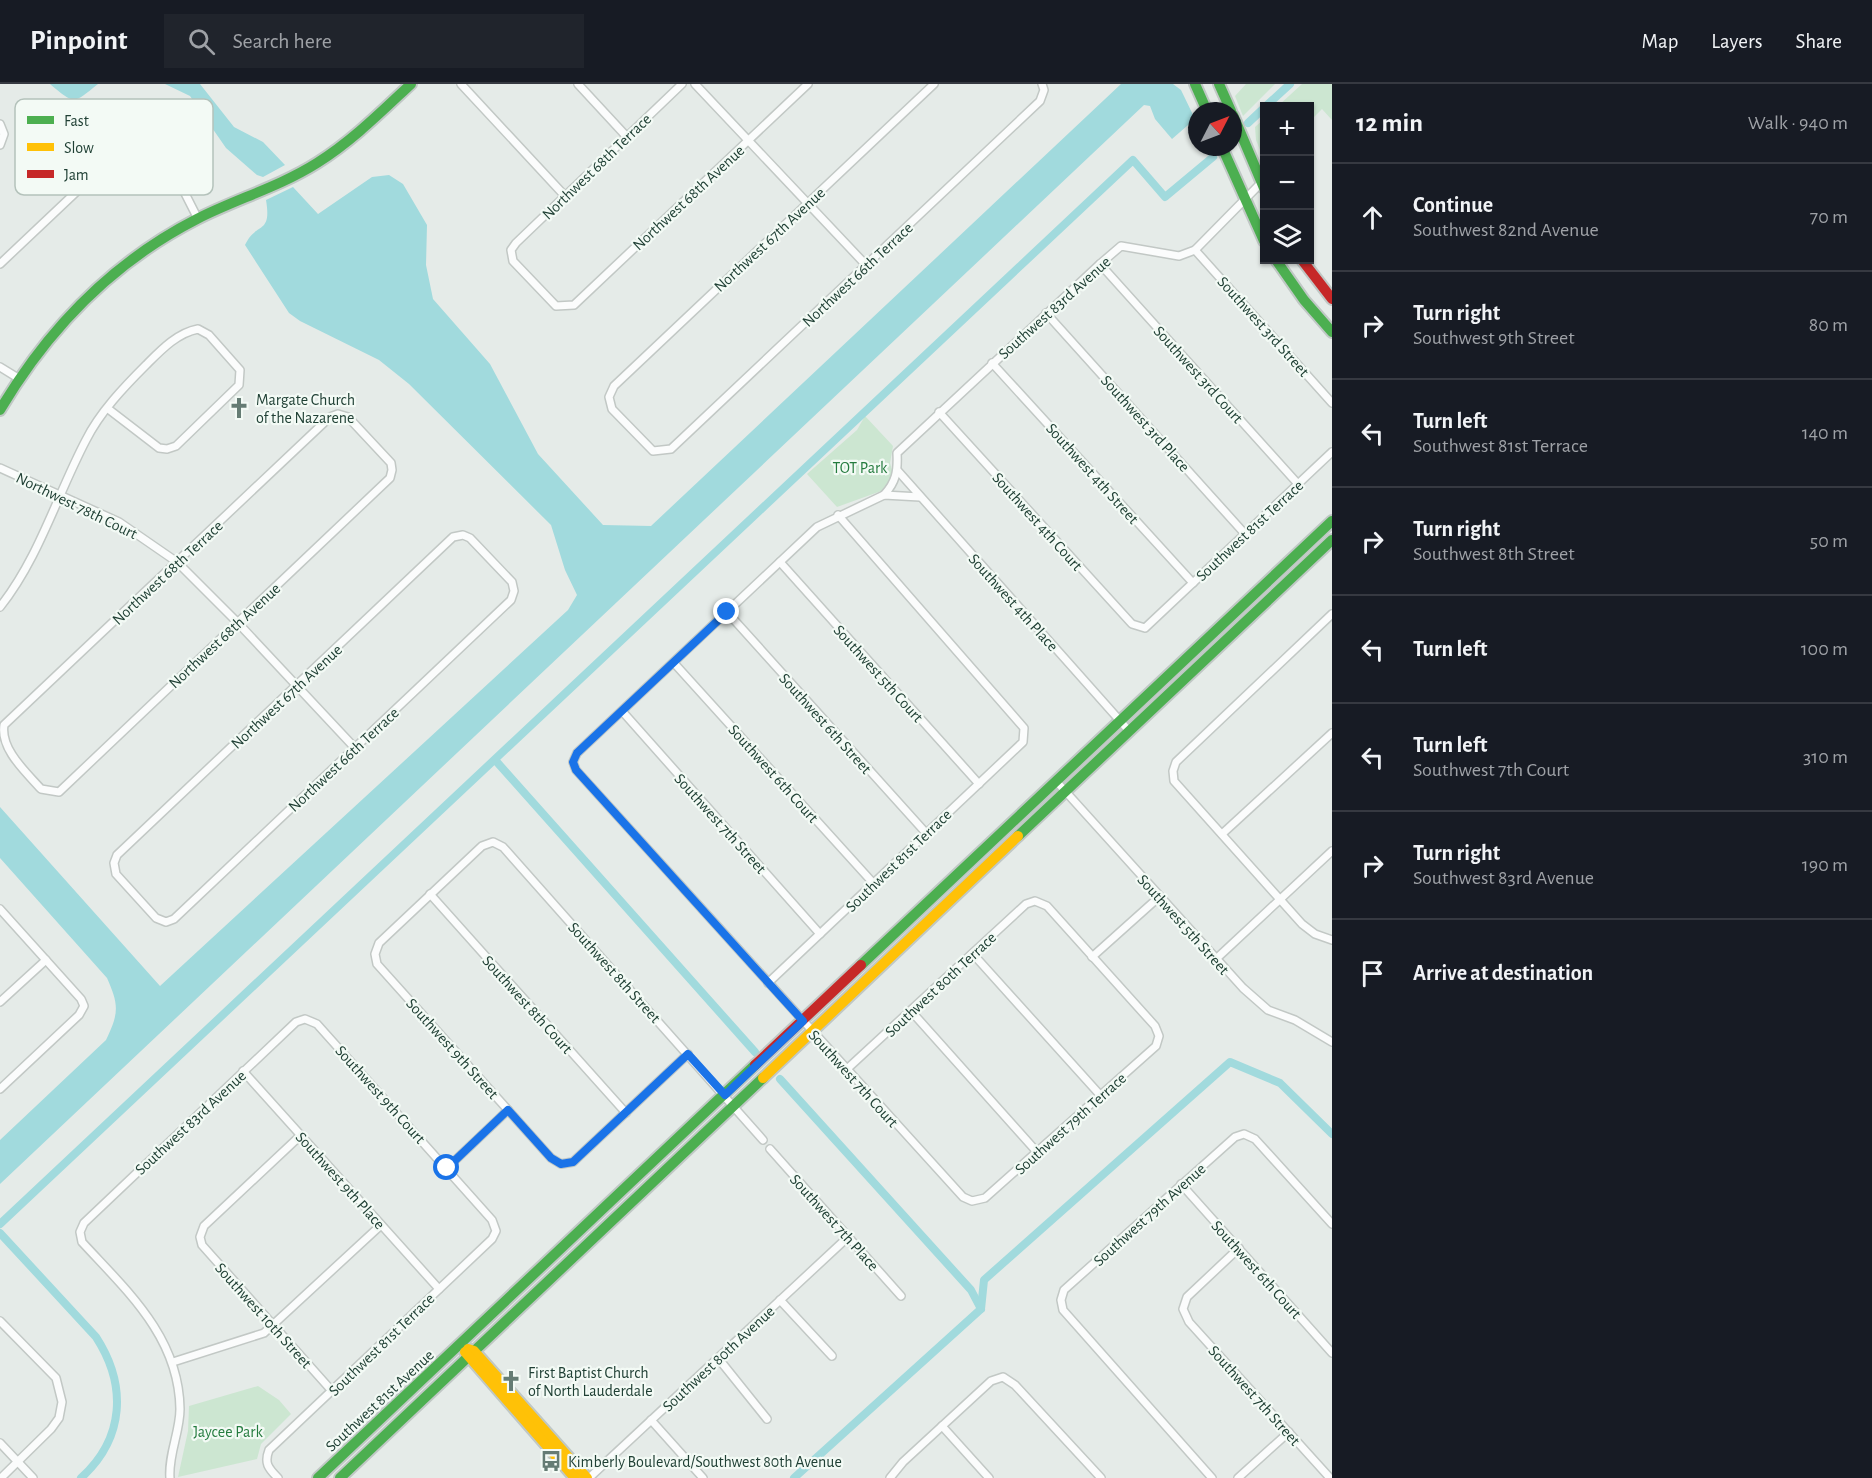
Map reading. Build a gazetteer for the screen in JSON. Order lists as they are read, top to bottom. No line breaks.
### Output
{"streets":{"street":["Northwest 68th Terrace","Northwest 68th Avenue","Northwest 67th Avenue","Northwest 66th Terrace","Southwest 83rd Avenue","Southwest 3rd Street","Southwest 3rd Court","Southwest 3rd Place","Southwest 4th Street","Northwest 78th Court","Southwest 4th Court","Southwest 81st Terrace","Southwest 4th Place","Southwest 5th Court","Southwest 6th Street","Southwest 6th Court","Southwest 7th Street","Southwest 5th Street","Southwest 8th Street","Southwest 80th Terrace","Southwest 8th Court","Southwest 9th Street","Southwest 7th Court","Southwest 9th Court","Southwest 79th Terrace","Southwest 9th Place","Southwest 79th Avenue","Southwest 7th Place","Southwest 10th Street","Southwest 80th Avenue","Southwest 81st Avenue"]},"crossings":[["Northwest 68th Terrace","Northwest 68th Avenue"],["Northwest 68th Terrace","Northwest 78th Court"],["Northwest 68th Avenue","Northwest 78th Court"],["Northwest 67th Avenue","Northwest 66th Terrace"],["Northwest 67th Avenue","Northwest 78th Court"],["Northwest 66th Terrace","Northwest 78th Court"],["Southwest 83rd Avenue","Southwest 3rd Street"],["Southwest 83rd Avenue","Southwest 3rd Court"],["Southwest 83rd Avenue","Southwest 3rd Place"],["Southwest 83rd Avenue","Southwest 4th Street"],["Southwest 83rd Avenue","Southwest 4th Court"],["Southwest 83rd Avenue","Southwest 4th Place"],["Southwest 83rd Avenue","Southwest 9th Court"],["Southwest 83rd Avenue","Southwest 9th Place"],["Southwest 3rd Court","Southwest 81st Terrace"],["Southwest 3rd Place","Southwest 81st Terrace"],["Southwest 4th Street","Southwest 81st Terrace"],["Southwest 4th Court","Southwest 81st Terrace"],["Southwest 81st Terrace","Southwest 5th Court"],["Southwest 81st Terrace","Southwest 6th Street"],["Southwest 81st Terrace","Southwest 6th Court"],["Southwest 81st Terrace","Southwest 7th Street"],["Southwest 81st Terrace","Southwest 7th Court"],["Southwest 81st Terrace","Southwest 9th Court"],["Southwest 81st Terrace","Southwest 9th Place"],["Southwest 81st Terrace","Southwest 10th Street"],["Southwest 4th Place","Southwest 81st Avenue"],["Southwest 6th Court","Southwest 7th Street"],["Southwest 6th Court","Southwest 79th Avenue"],["Southwest 7th Street","Southwest 7th Court"],["Southwest 5th Street","Southwest 81st Avenue"],["Southwest 8th Street","Southwest 8th Court"],["Southwest 8th Street","Southwest 9th Street"],["Southwest 8th Street","Southwest 81st Avenue"],["Southwest 80th Terrace","Southwest 7th Court"],["Southwest 80th Terrace","Southwest 79th Terrace"],["Southwest 8th Court","Southwest 9th Street"],["Southwest 7th Court","Southwest 79th Terrace"],["Southwest 7th Court","Southwest 81st Avenue"],["Southwest 9th Place","Southwest 10th Street"],["Southwest 7th Place","Southwest 80th Avenue"]],"parks":["TOT Park","Jaycee Park"],"places":{"church":["Margate Church of the Nazarene","First Baptist Church of North Lauderdale"],"bus stop":["Kimberly Boulevard/Southwest 80th Avenue"]},"legend":["Fast","Slow","Jam"],"north":"top right","page":{"header":"Pinpoint","search":"Search here","nav":["Map","Layers","Share"],"heading":["12 min","Walk · 940 m"],"map_buttons":["+","−"],"list":[["Continue","Southwest 82nd Avenue","70 m"],["Turn right","Southwest 9th Street","80 m"],["Turn left","Southwest 81st Terrace","140 m"],["Turn right","Southwest 8th Street","50 m"],["Turn left","100 m"],["Turn left","Southwest 7th Court","310 m"],["Turn right","Southwest 83rd Avenue","190 m"],"Arrive at destination"]}}
